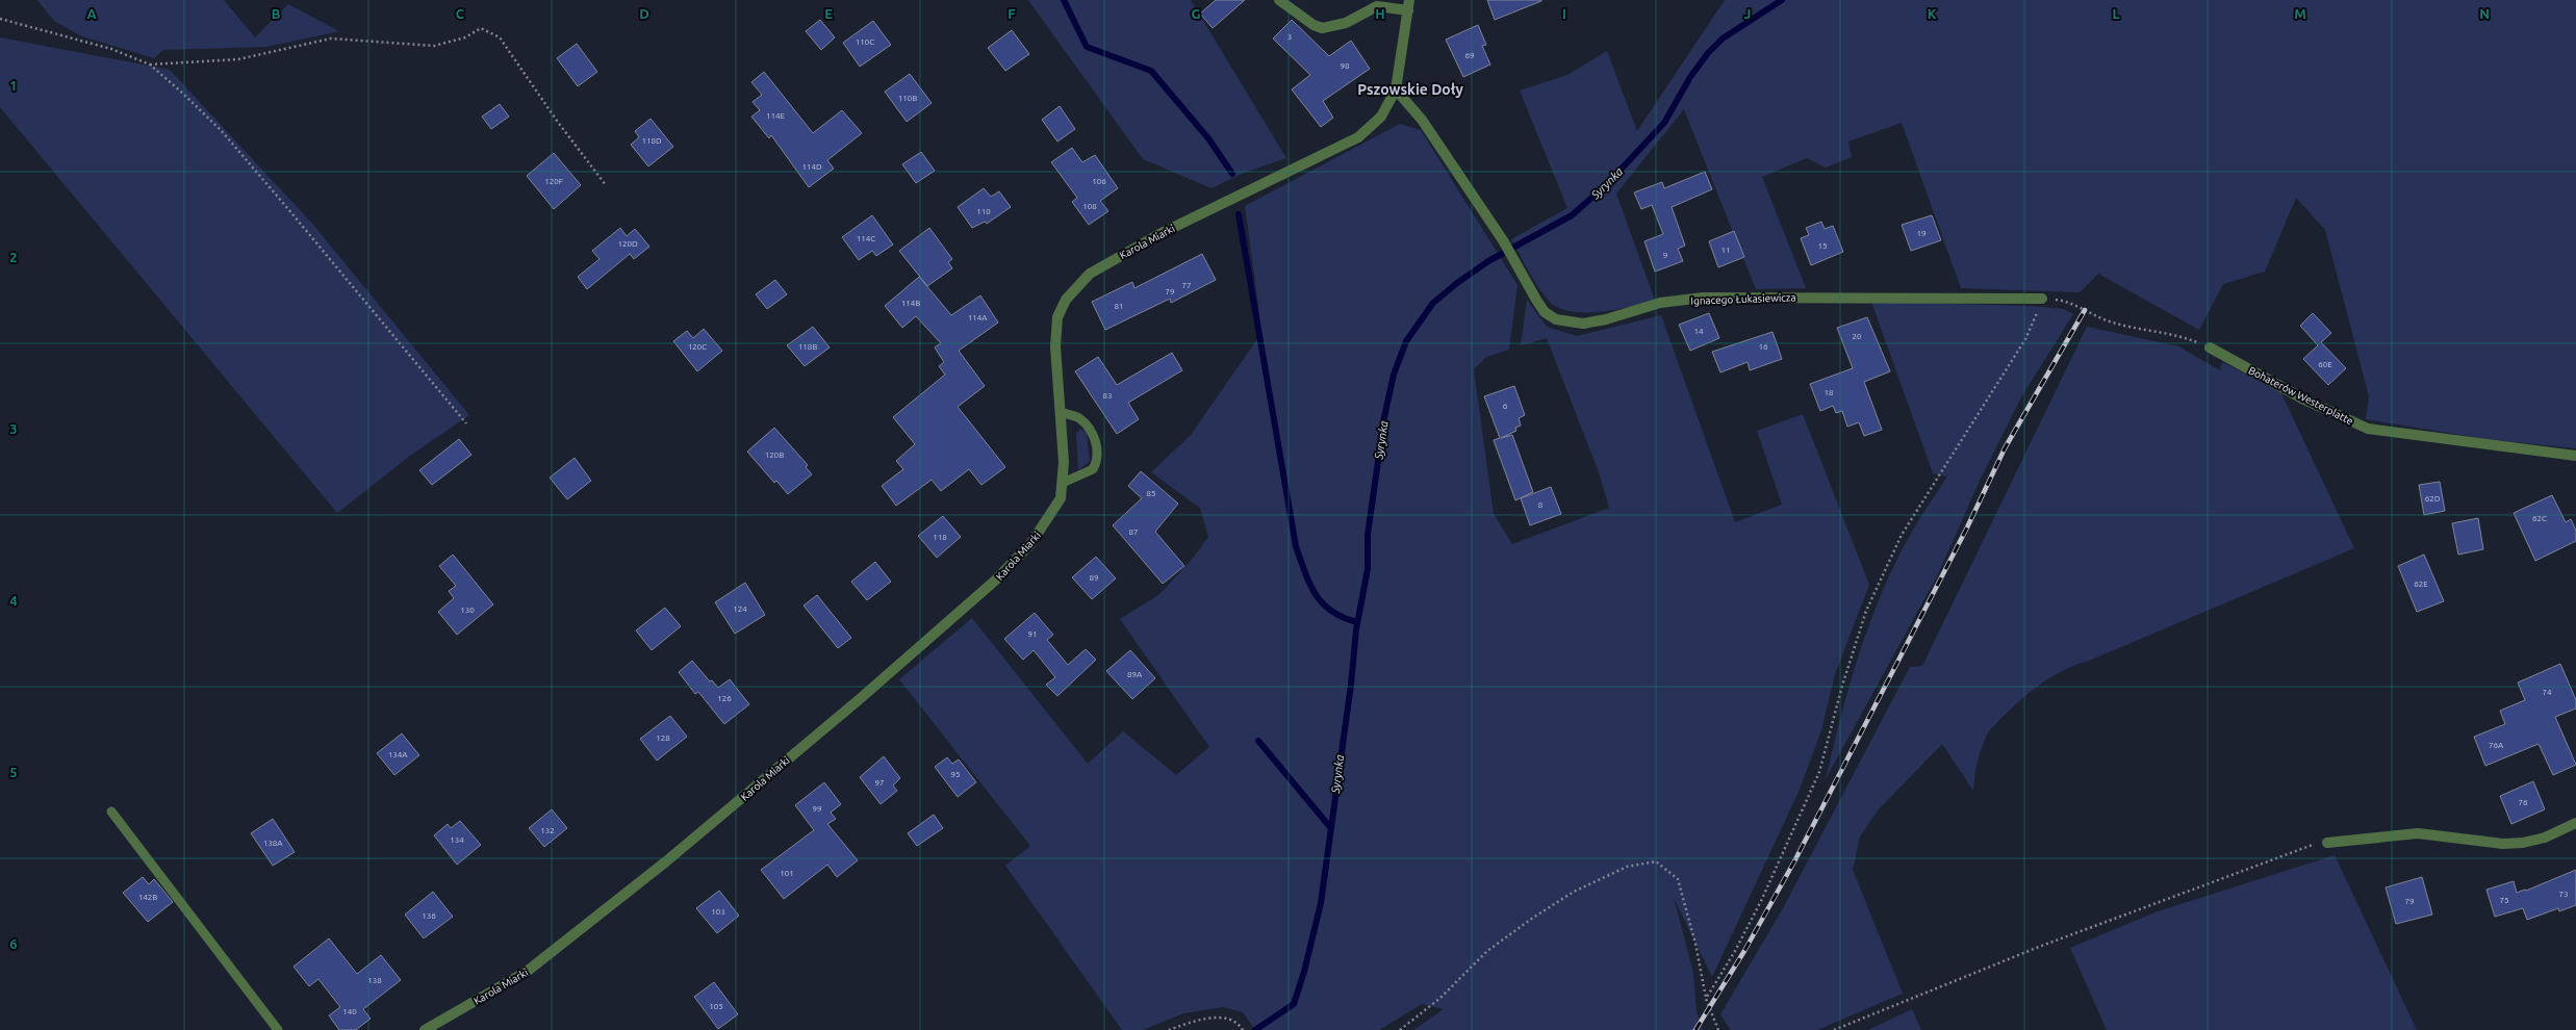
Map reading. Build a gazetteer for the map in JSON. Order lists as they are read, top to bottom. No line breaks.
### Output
{"streets":{"street":["Karola Miarki","Ignacego Łukasiewicza","Bohaterów Westerplatte"]},"crossings":[["Karola Miarki","Ignacego Łukasiewicza"]],"districts":["Pszowskie Doły"],"water":["Syrynka"],"house_numbers":["3","110C","69","98","110B","114E","118D","114D","120F","106","108","110","19","114C","120D","15","11","9","77","79","114B","81","114A","14","20","120C","118B","16","60E","18","83","6","120B","85","62D","8","62C","87","118","89","62E","124","130","91","89A","74","126","128","76A","134A","95","97","76","99","132","134","138A","101","73","142B","75","79","103","136","138","105","140"],"grid":{"columns":["A","B","C","D","E","F","G","H","I","J","K","L","M","N"],"rows":["1","2","3","4","5","6"]}}
